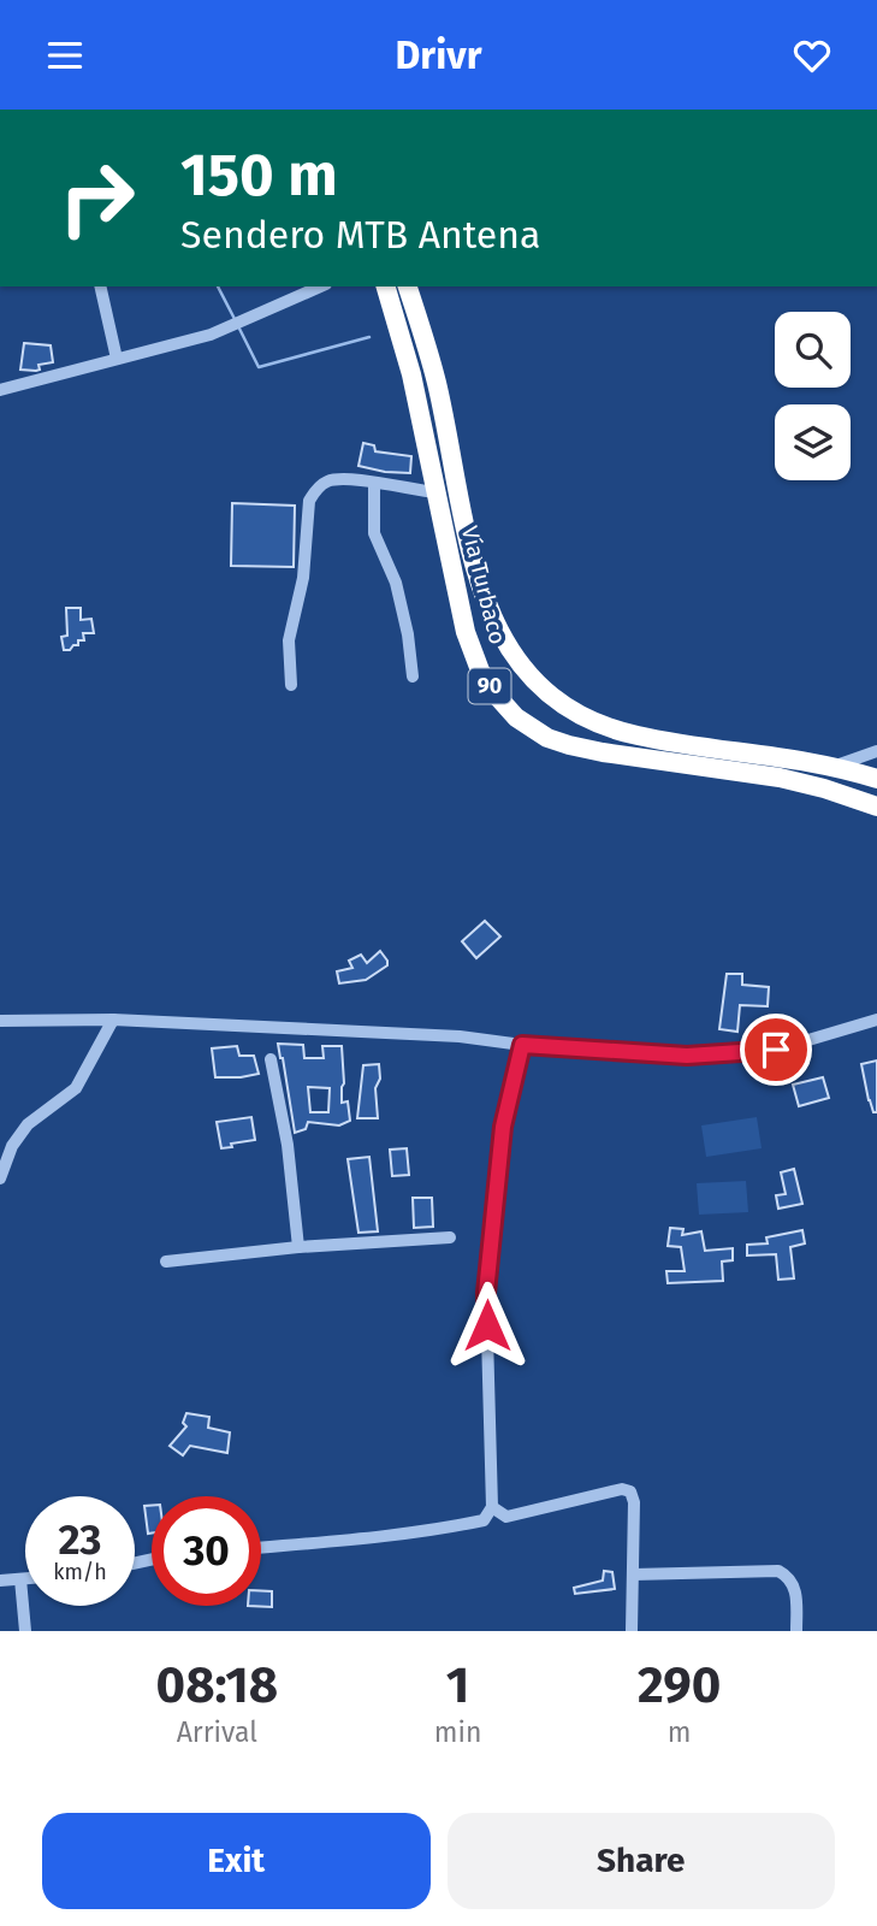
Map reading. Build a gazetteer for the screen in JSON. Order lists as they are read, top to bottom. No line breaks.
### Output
{"streets":{"highway":["Vía Turbaco","90"]},"page":{"header":"Drivr","turn":["150 m","Sendero MTB Antena"],"speed":"23 km/h","limit":"30","eta":["08:18","Arrival","1","min","290","m"],"buttons":["Exit","Share"]}}
